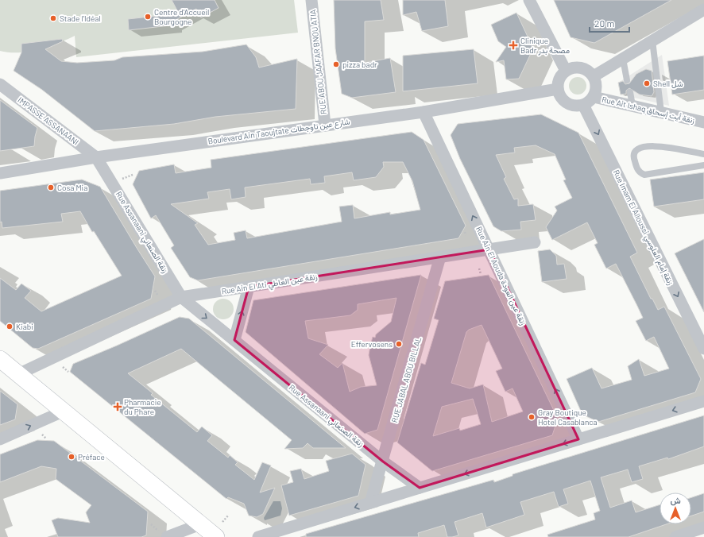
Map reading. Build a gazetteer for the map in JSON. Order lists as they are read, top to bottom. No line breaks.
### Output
{"streets":{"street":["RUE ABOU JAAFAR BNOU ATIA","Rue Ait Ishaq زنقة أيت إسحاق","IMPASSE ASSANAANI","Boulevard Ain Taoujtate شارع عين تاوجطات","Rue Imam El Alloussi زنقة إمام العلوسي","Rue Assanaani زنقة الصنعاني","Rue Ain El Aouda زنقة عين العودة","Rue Ain El Ati زنقة عين العاطي","RUE JABAL ABOU BILLAL"]},"crossings":[["RUE ABOU JAAFAR BNOU ATIA","Boulevard Ain Taoujtate شارع عين تاوجطات"],["Rue Ait Ishaq زنقة أيت إسحاق","Boulevard Ain Taoujtate شارع عين تاوجطات"],["Rue Ait Ishaq زنقة أيت إسحاق","Rue Imam El Alloussi زنقة إمام العلوسي"],["IMPASSE ASSANAANI","Boulevard Ain Taoujtate شارع عين تاوجطات"],["IMPASSE ASSANAANI","Rue Assanaani زنقة الصنعاني"],["Boulevard Ain Taoujtate شارع عين تاوجطات","Rue Imam El Alloussi زنقة إمام العلوسي"],["Boulevard Ain Taoujtate شارع عين تاوجطات","Rue Assanaani زنقة الصنعاني"],["Boulevard Ain Taoujtate شارع عين تاوجطات","Rue Ain El Aouda زنقة عين العودة"],["Rue Assanaani زنقة الصنعاني","Rue Ain El Ati زنقة عين العاطي"],["Rue Assanaani زنقة الصنعاني","RUE JABAL ABOU BILLAL"],["Rue Ain El Aouda زنقة عين العودة","Rue Ain El Ati زنقة عين العاطي"],["Rue Ain El Ati زنقة عين العاطي","RUE JABAL ABOU BILLAL"]],"one_way":["Rue Imam El Alloussi زنقة إمام العلوسي","Rue Ain El Aouda زنقة عين العودة"],"places":{"other":["Centre d'Accueil Bourgogne","Stade l'Idéal","pizza badr","Shell شل","Cosa Mia","Kiabi","Effervosens","Gray Boutique Hotel Casablanca","Préface"],"health":["Clinique Badr مصحة بدر","Pharmacie du Phare"]},"scale_bar":"20 m","north":"top"}
